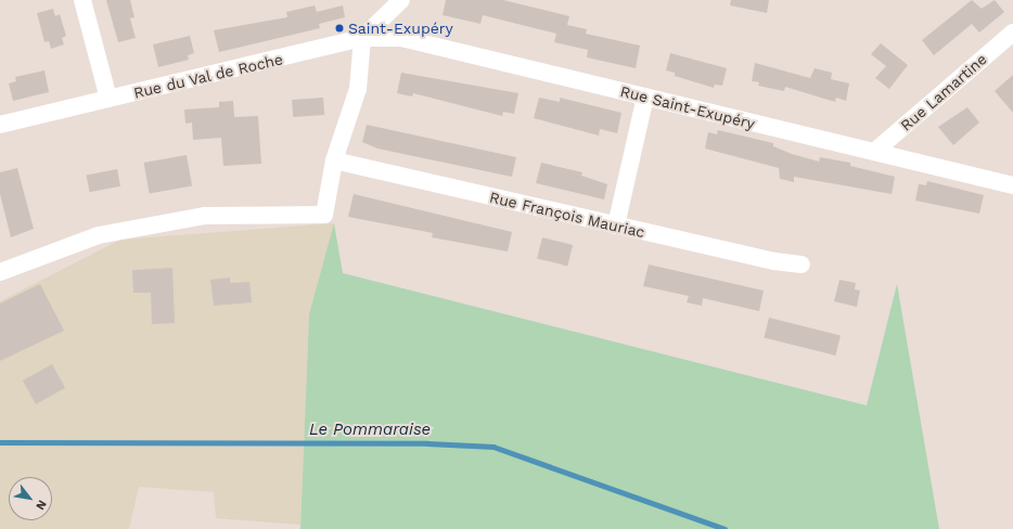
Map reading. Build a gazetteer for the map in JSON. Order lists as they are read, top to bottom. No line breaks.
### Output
{"streets":{"street":["Rue du Val de Roche","Rue Lamartine","Rue Saint-Exupéry","Rue François Mauriac"]},"crossings":[["Rue du Val de Roche","Rue Saint-Exupéry"],["Rue Lamartine","Rue Saint-Exupéry"]],"water":["Le Pommaraise"],"places":["Saint-Exupéry"],"north":"bottom right"}
